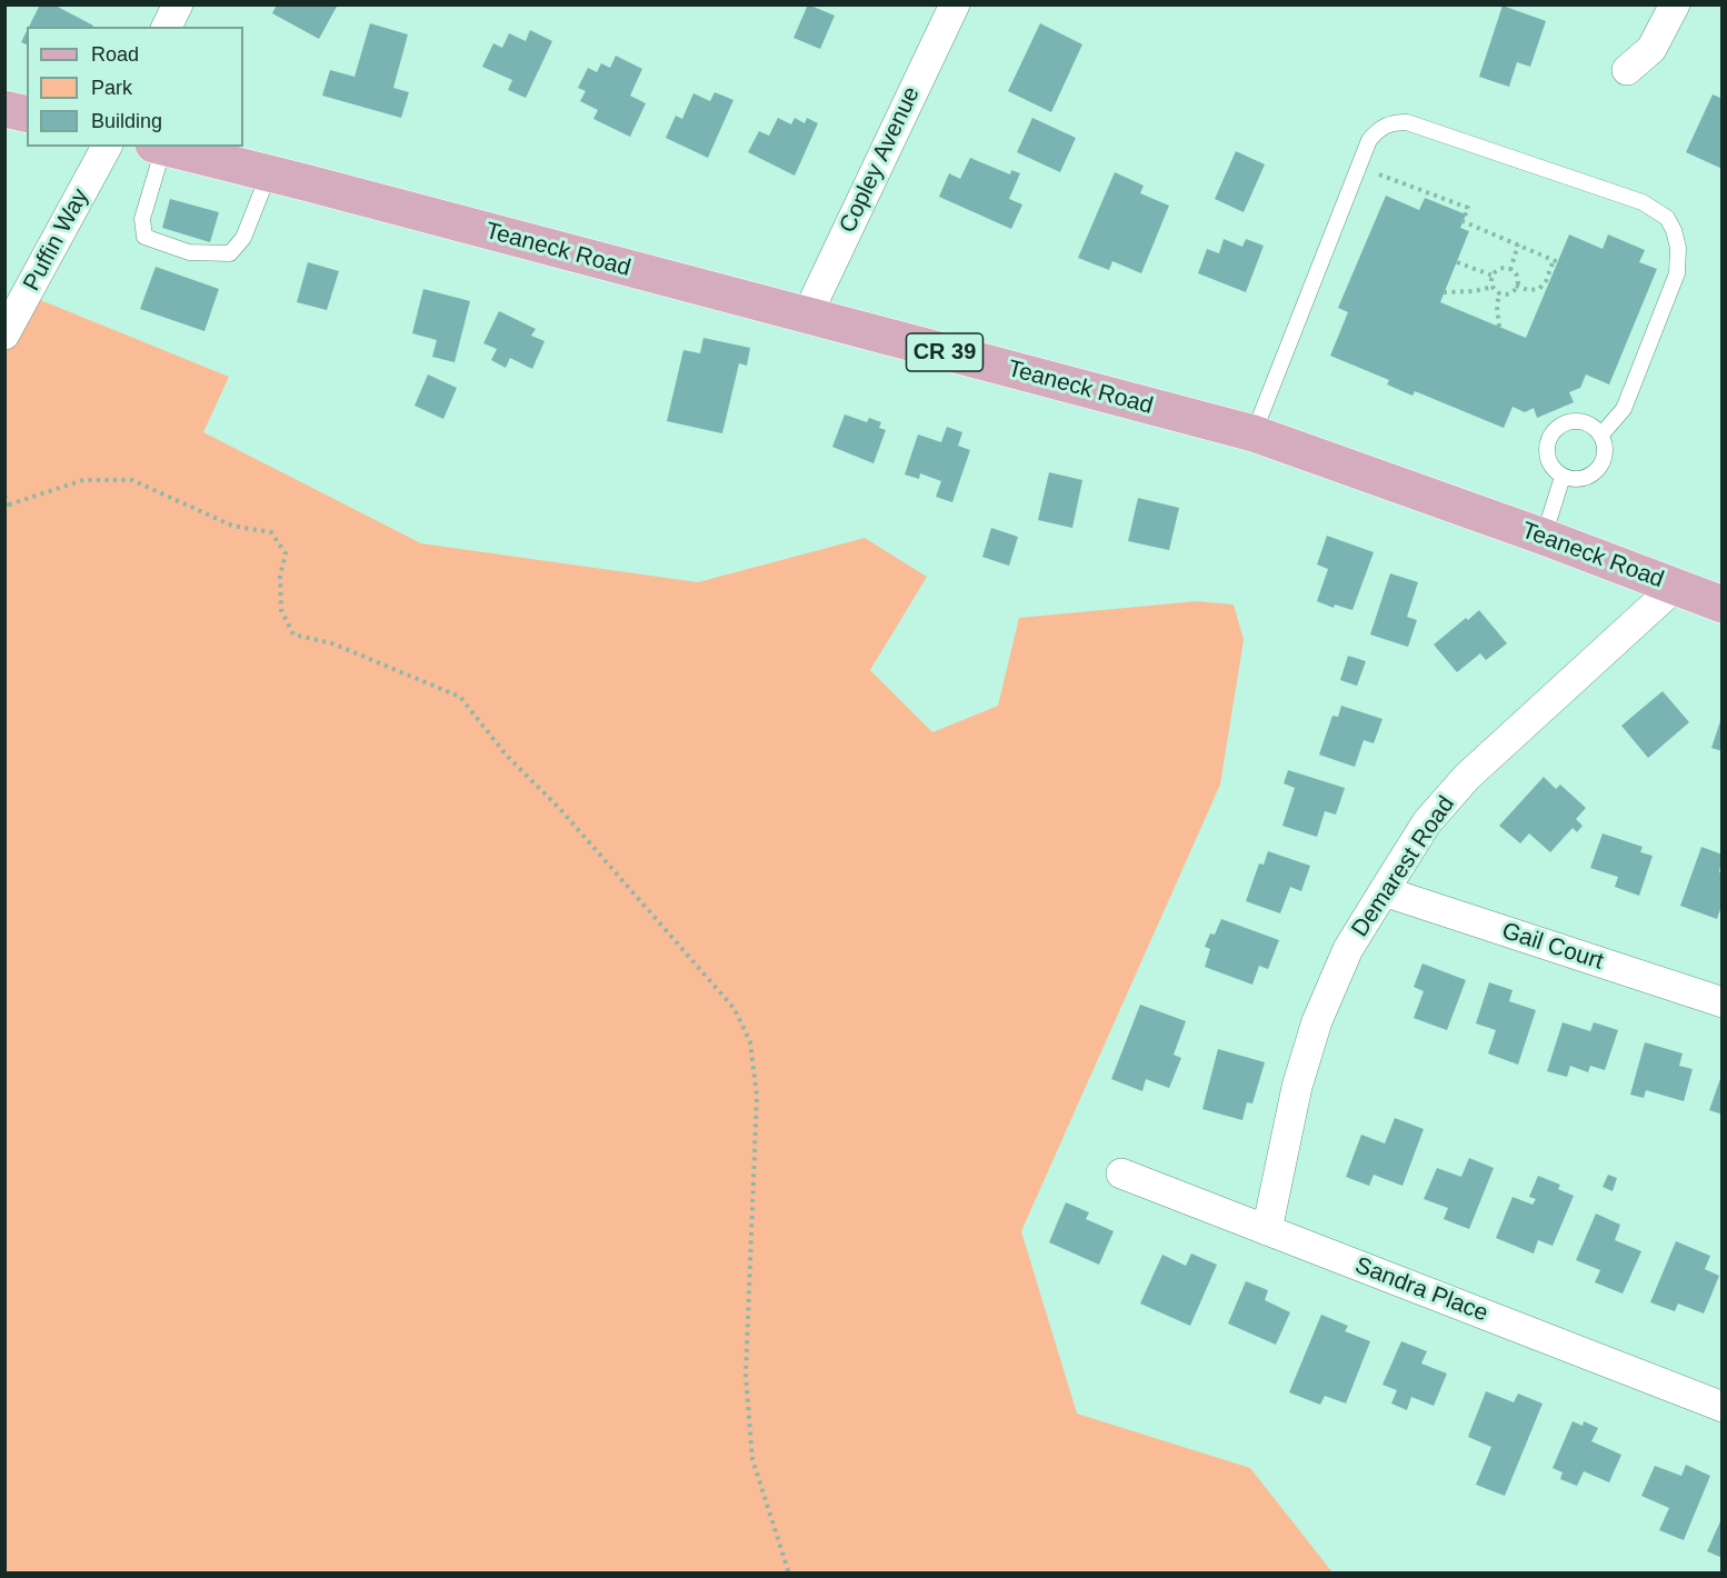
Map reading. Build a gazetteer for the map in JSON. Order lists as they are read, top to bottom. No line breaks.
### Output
{"streets":{"main road":["Teaneck Road","CR 39"],"street":["Copley Avenue","Puffin Way","Demarest Road","Gail Court","Sandra Place"]},"crossings":[["Copley Avenue","Teaneck Road"],["Teaneck Road","Demarest Road"],["Demarest Road","Gail Court"],["Demarest Road","Sandra Place"]],"legend":["Road","Park","Building"]}
